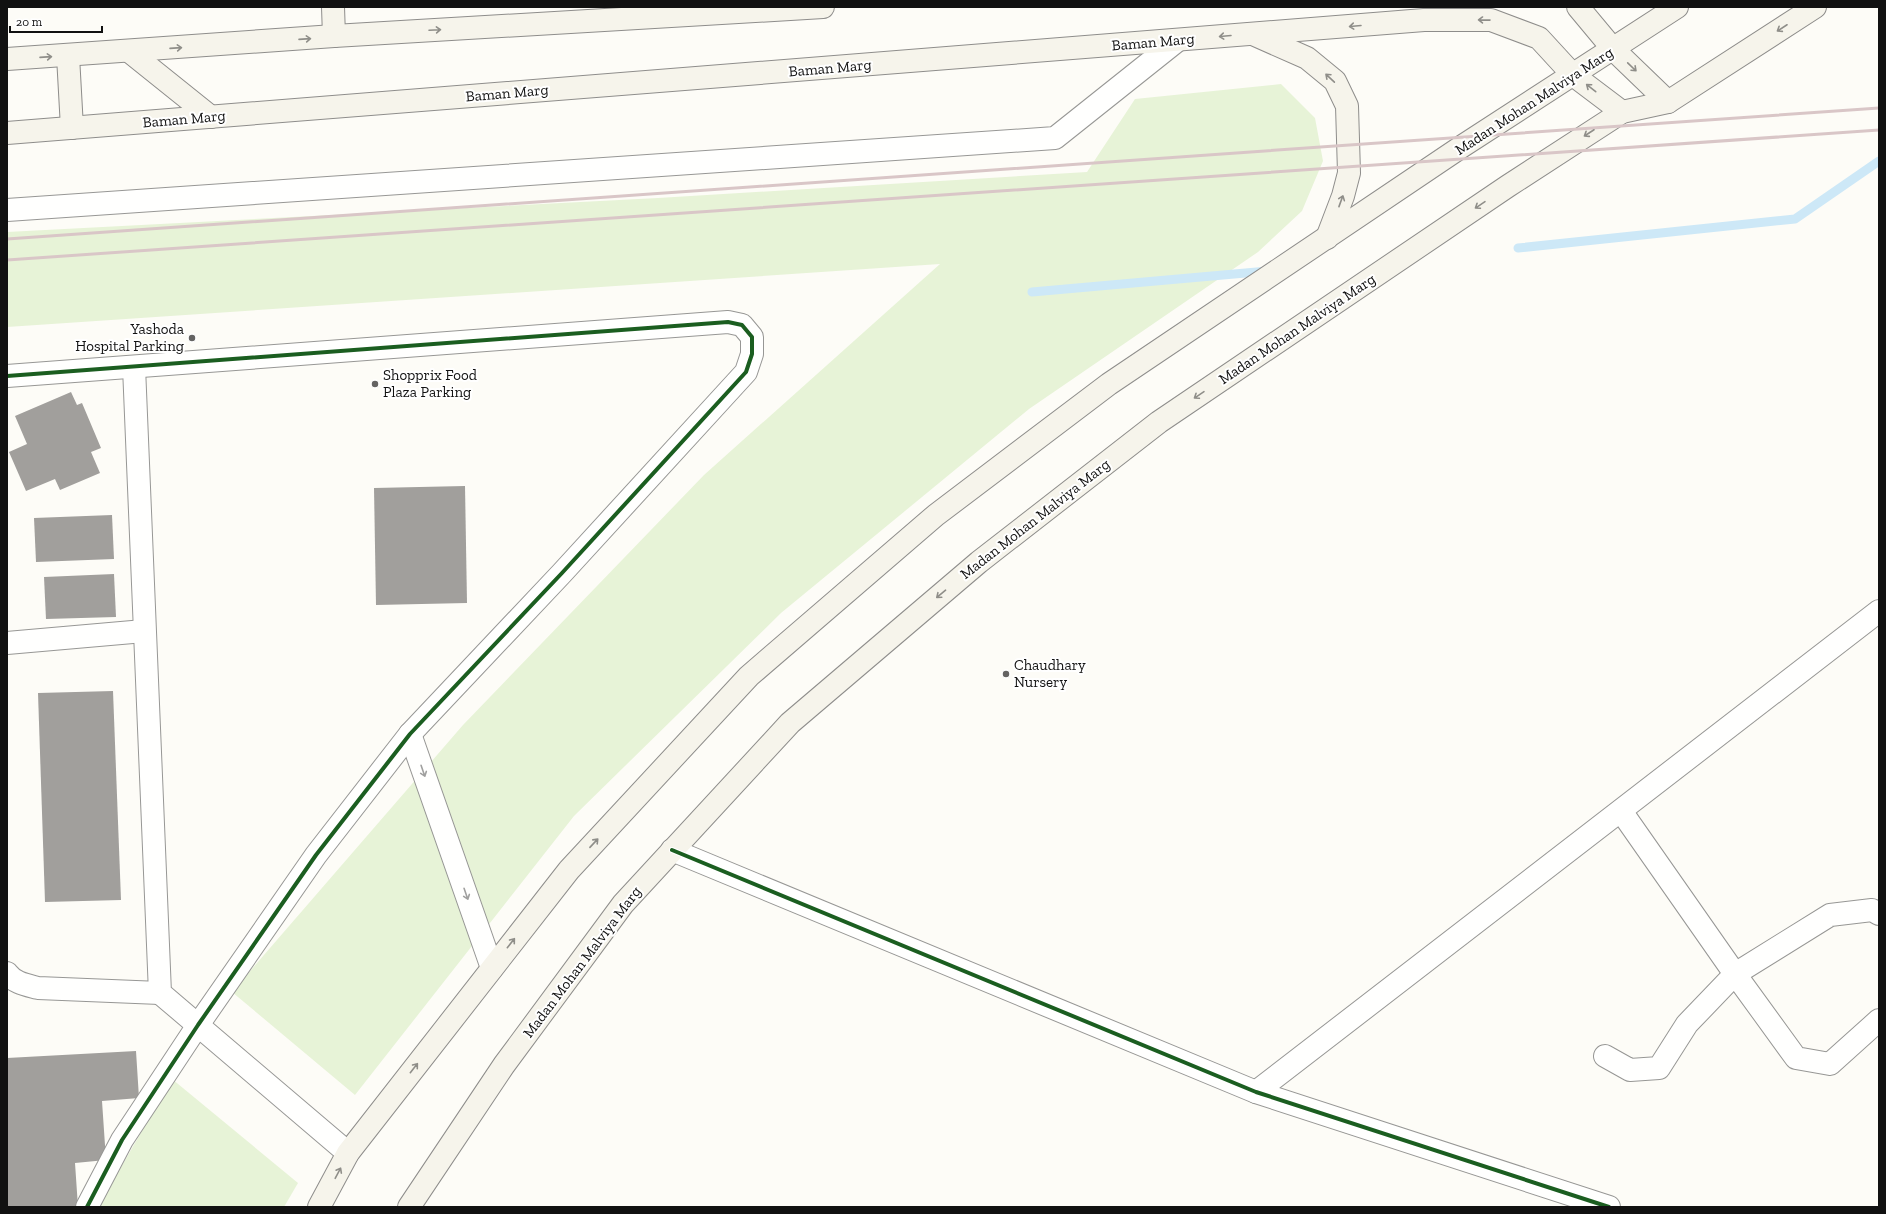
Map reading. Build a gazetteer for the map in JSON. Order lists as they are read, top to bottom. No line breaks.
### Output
{"streets":{"main road":["Baman Marg","Madan Mohan Malviya Marg"]},"crossings":[["Baman Marg","Madan Mohan Malviya Marg"]],"places":["Yashoda Hospital Parking","Shopprix Food Plaza Parking","Chaudhary Nursery"],"scale_bar":"20 m"}
